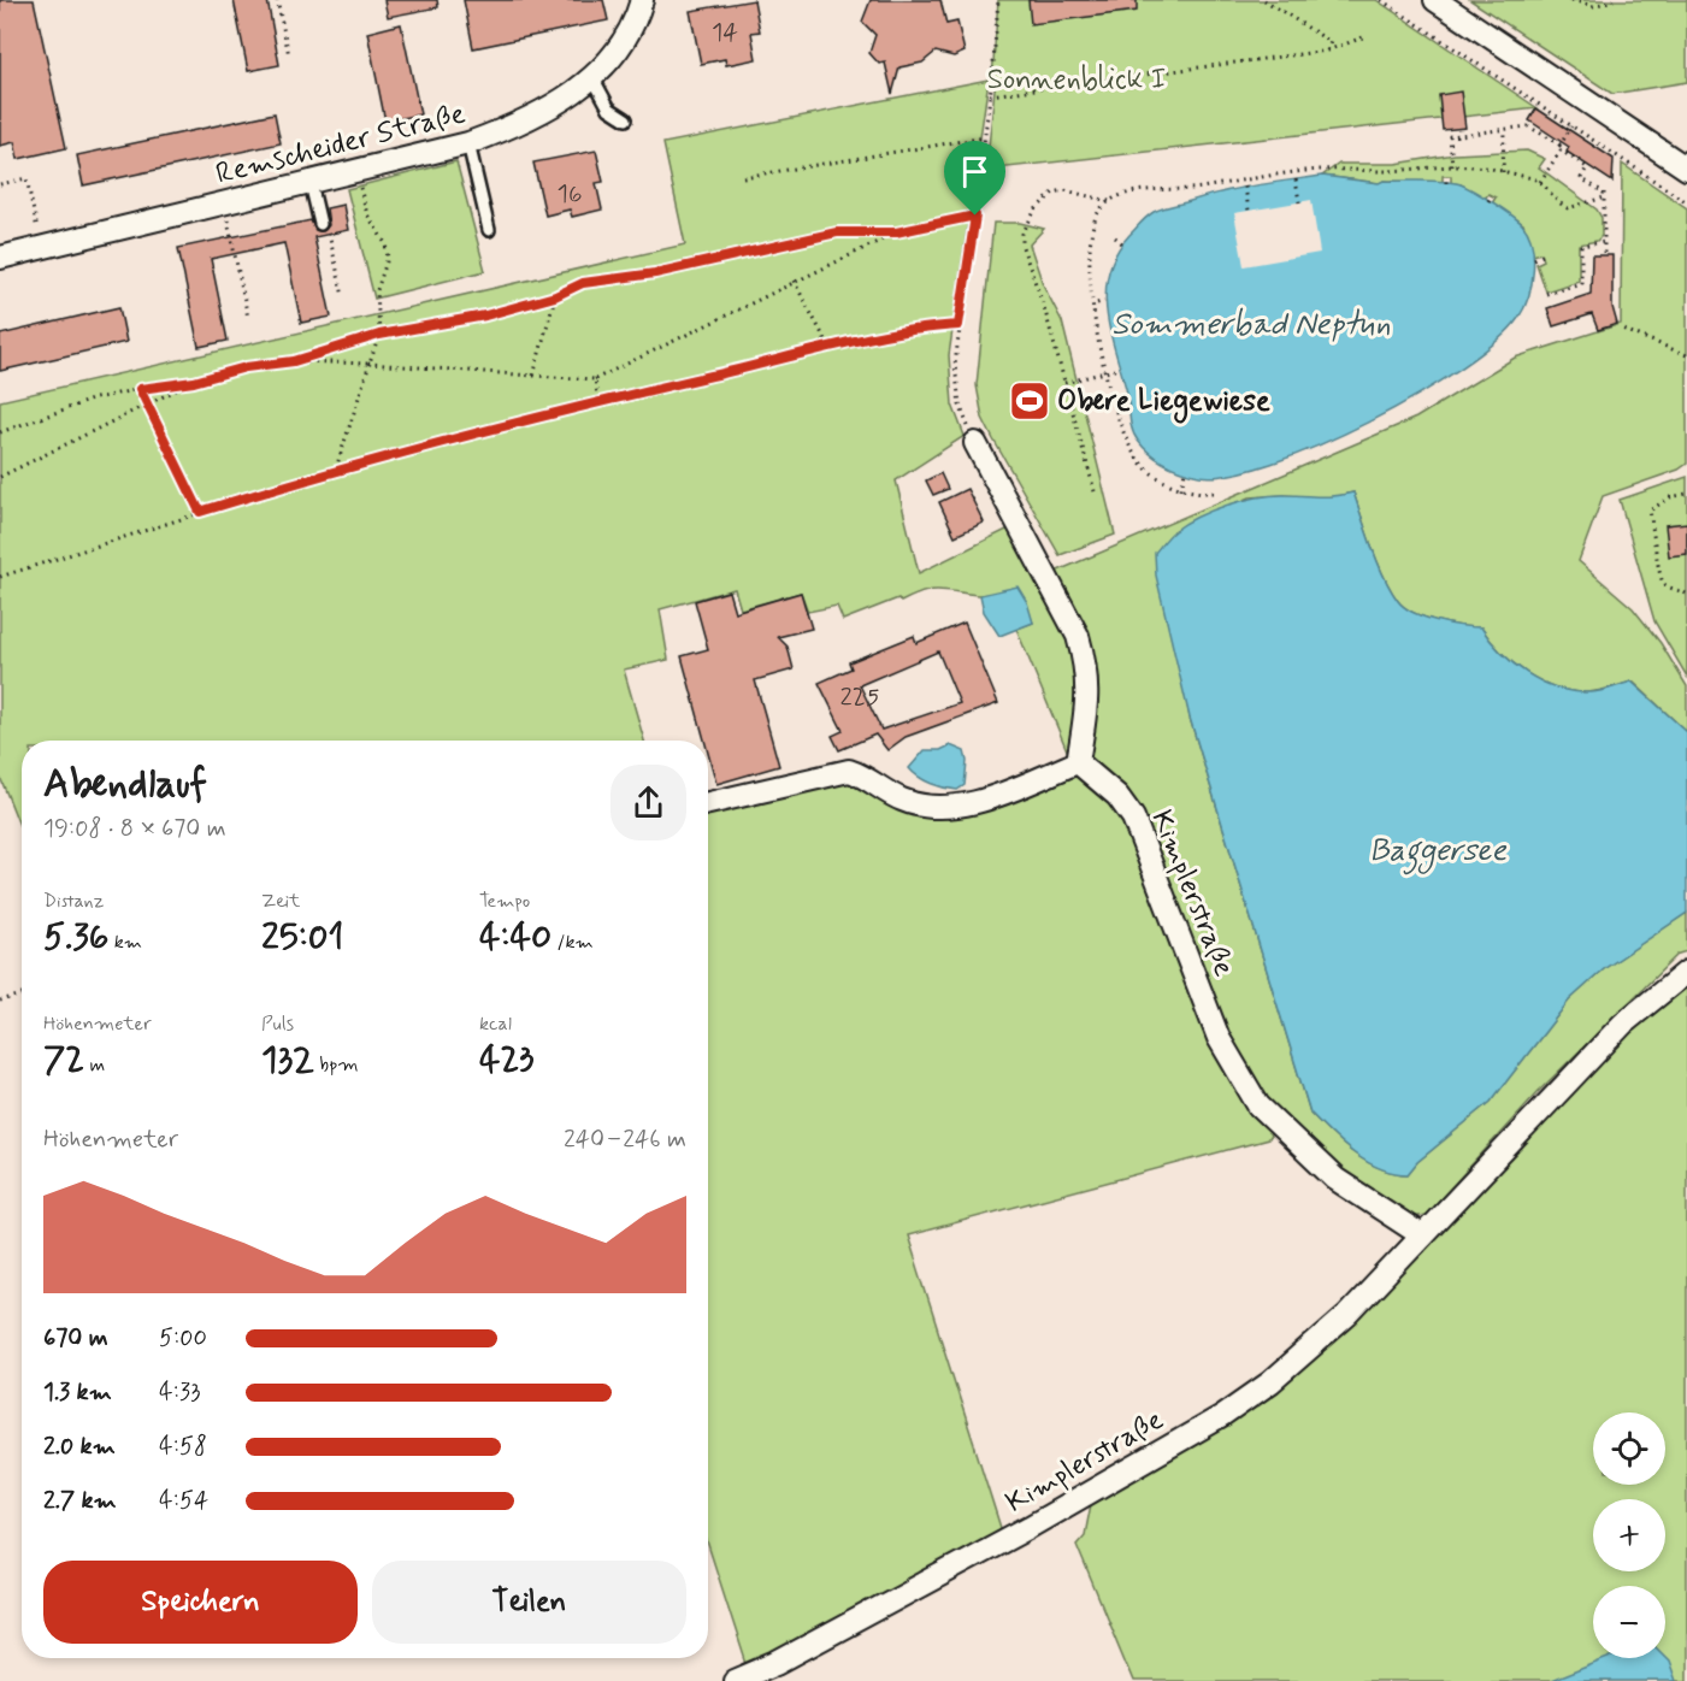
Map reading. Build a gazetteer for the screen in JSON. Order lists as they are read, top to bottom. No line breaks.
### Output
{"streets":{"street":["Remscheider Straße","Kimplerstraße"]},"water":["Sommerbad Neptun","Baggersee"],"parks":["Sonnenblick I"],"places":{"sports":["Obere Liegewiese"]},"house_numbers":["14","16","225"],"page":{"heading":["Abendlauf","19:08 · 8 × 670 m"],"stats":[["Distanz","5.36 km"],["Zeit","25:01"],["Tempo","4:40 /km"],["Höhenmeter","72 m"],["Puls","132 bpm"],["kcal","423"]],"chart":["Höhenmeter","240–246 m"],"list":[{"name":"670 m","note":"5:00"},{"name":"1.3 km","note":"4:33"},{"name":"2.0 km","note":"4:58"},{"name":"2.7 km","note":"4:54"}],"map_buttons":["+","−"],"buttons":["Speichern","Teilen"]}}
